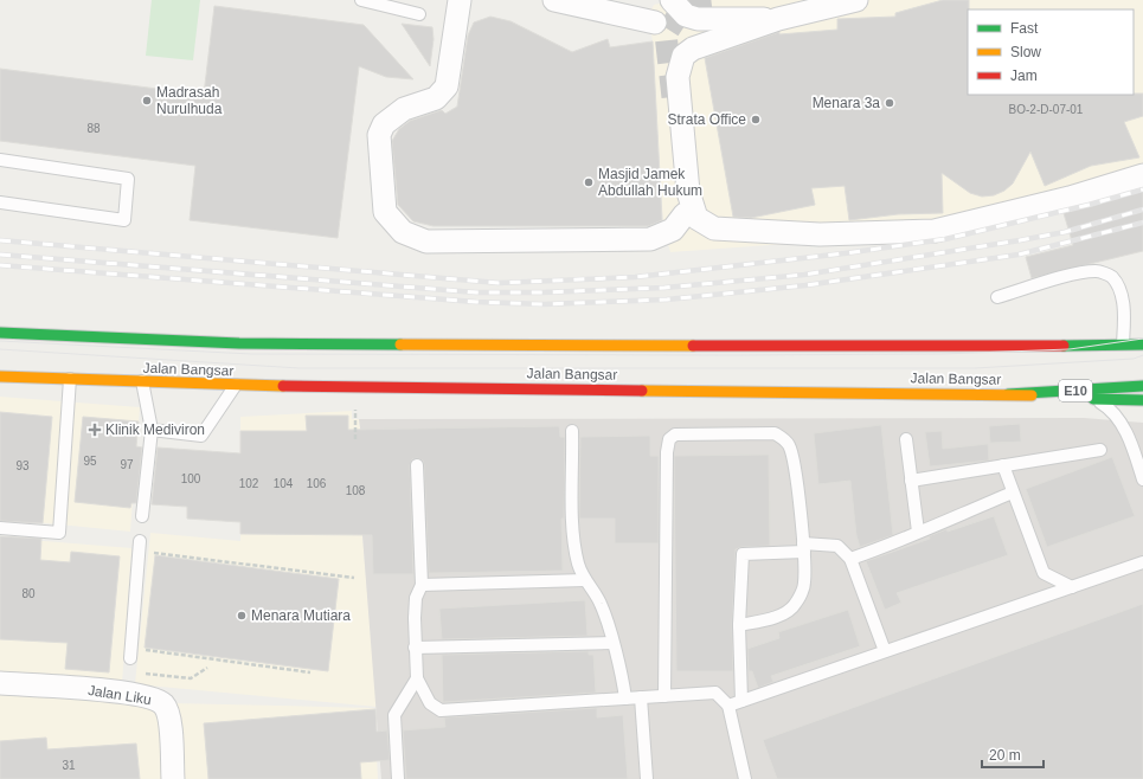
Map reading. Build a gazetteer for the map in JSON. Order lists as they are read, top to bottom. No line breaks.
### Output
{"streets":{"main road":["Jalan Bangsar","E10"],"street":["Jalan Liku"]},"crossings":[["Jalan Bangsar","E10"]],"places":{"other":["Madrasah Nurulhuda","Menara 3a","Strata Office","Masjid Jamek Abdullah Hukum","Menara Mutiara"],"health":["Klinik Mediviron"]},"house_numbers":["BO-2-D-07-01","88","95","97","93","100","102","104","106","108","80","31"],"legend":["Fast","Slow","Jam"],"scale_bar":"20 m"}
